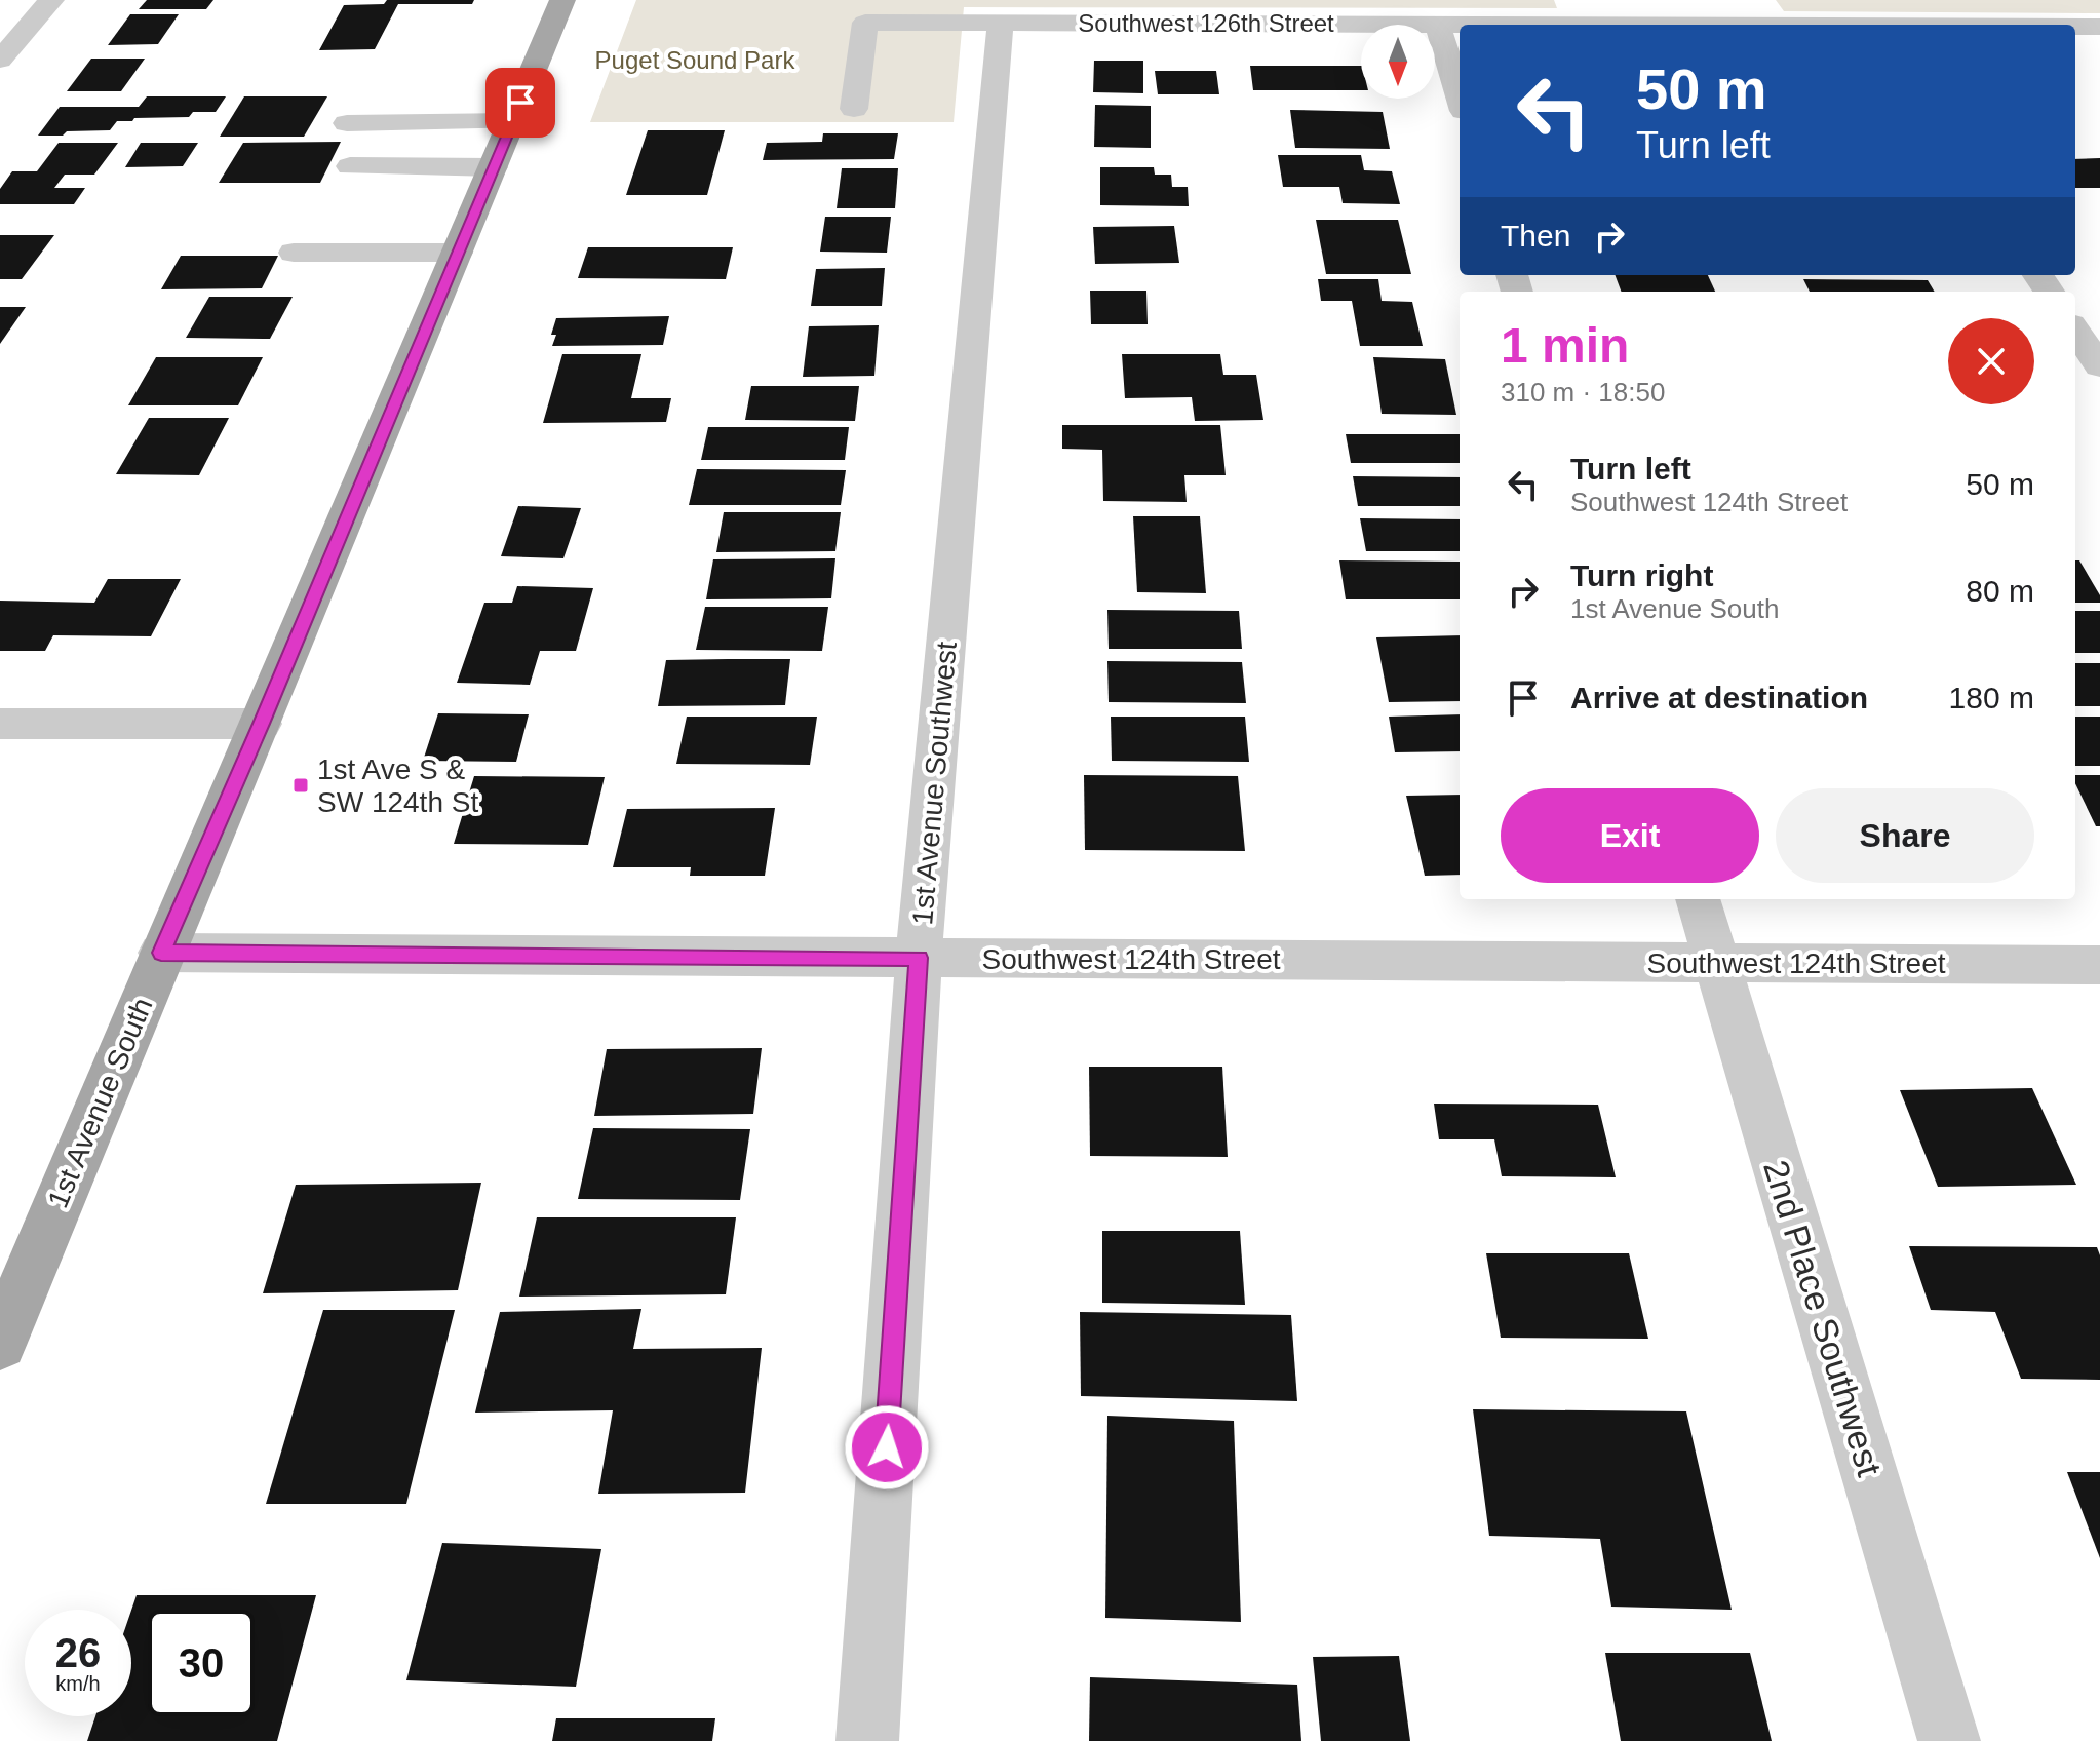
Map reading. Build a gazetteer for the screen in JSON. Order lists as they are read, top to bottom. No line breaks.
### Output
{"streets":{"main road":["1st Avenue South"],"street":["Southwest 126th Street","1st Avenue Southwest","Southwest 124th Street","2nd Place Southwest"]},"crossings":[["Southwest 126th Street","1st Avenue Southwest"],["1st Avenue Southwest","Southwest 124th Street"],["Southwest 124th Street","1st Avenue South"],["Southwest 124th Street","2nd Place Southwest"]],"parks":["Puget Sound Park"],"places":{"transit":["1st Ave S & SW 124th St"]},"north":"bottom","page":{"turn":["50 m","Turn left"],"then":"Then","heading":["1 min","310 m · 18:50"],"list":[{"name":"Turn left","note":"Southwest 124th Street","value":"50 m"},{"name":"Turn right","note":"1st Avenue South","value":"80 m"},{"name":"Arrive at destination","value":"180 m"}],"buttons":["Exit","Share"],"speed":"26 km/h","limit":"30"}}
